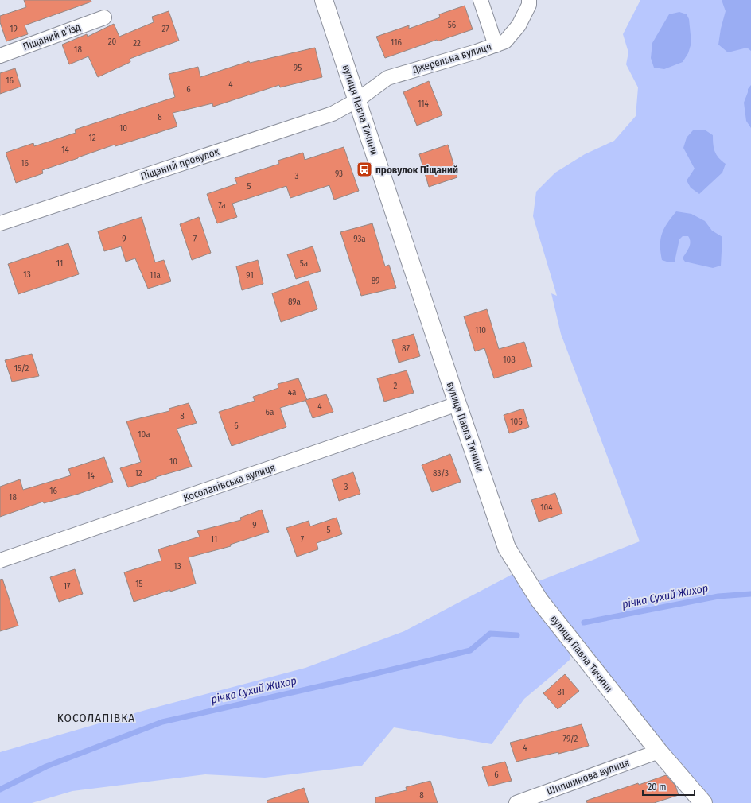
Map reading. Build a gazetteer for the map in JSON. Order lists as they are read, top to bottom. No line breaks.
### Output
{"streets":{"main road":["вулиця Павла Тичини"],"street":["Піщаний в’їзд","Джерельна вулиця","Піщаний провулок","Косолапівська вулиця","Шипшинова вулиця"]},"crossings":[["Джерельна вулиця","вулиця Павла Тичини"],["Джерельна вулиця","Піщаний провулок"],["вулиця Павла Тичини","Піщаний провулок"],["вулиця Павла Тичини","Косолапівська вулиця"],["вулиця Павла Тичини","Шипшинова вулиця"]],"districts":["КОСОЛАПІВКА"],"water":["річка Сухий Жихор"],"places":{"bus stop":["провулок Піщаний"]},"house_numbers":["56","19","27","20","116","22","18","95","16","4","6","114","8","10","12","14","16","93","3","5","7а","9","7","93а","11","5а","13","11а","91","89","89а","110","87","108","15/2","2","4а","4","6а","8","106","6","10а","10","12","83/3","14","3","16","18","104","9","5","11","7","13","15","17","81","79/2","4","6","8"],"scale_bar":"20 m"}
